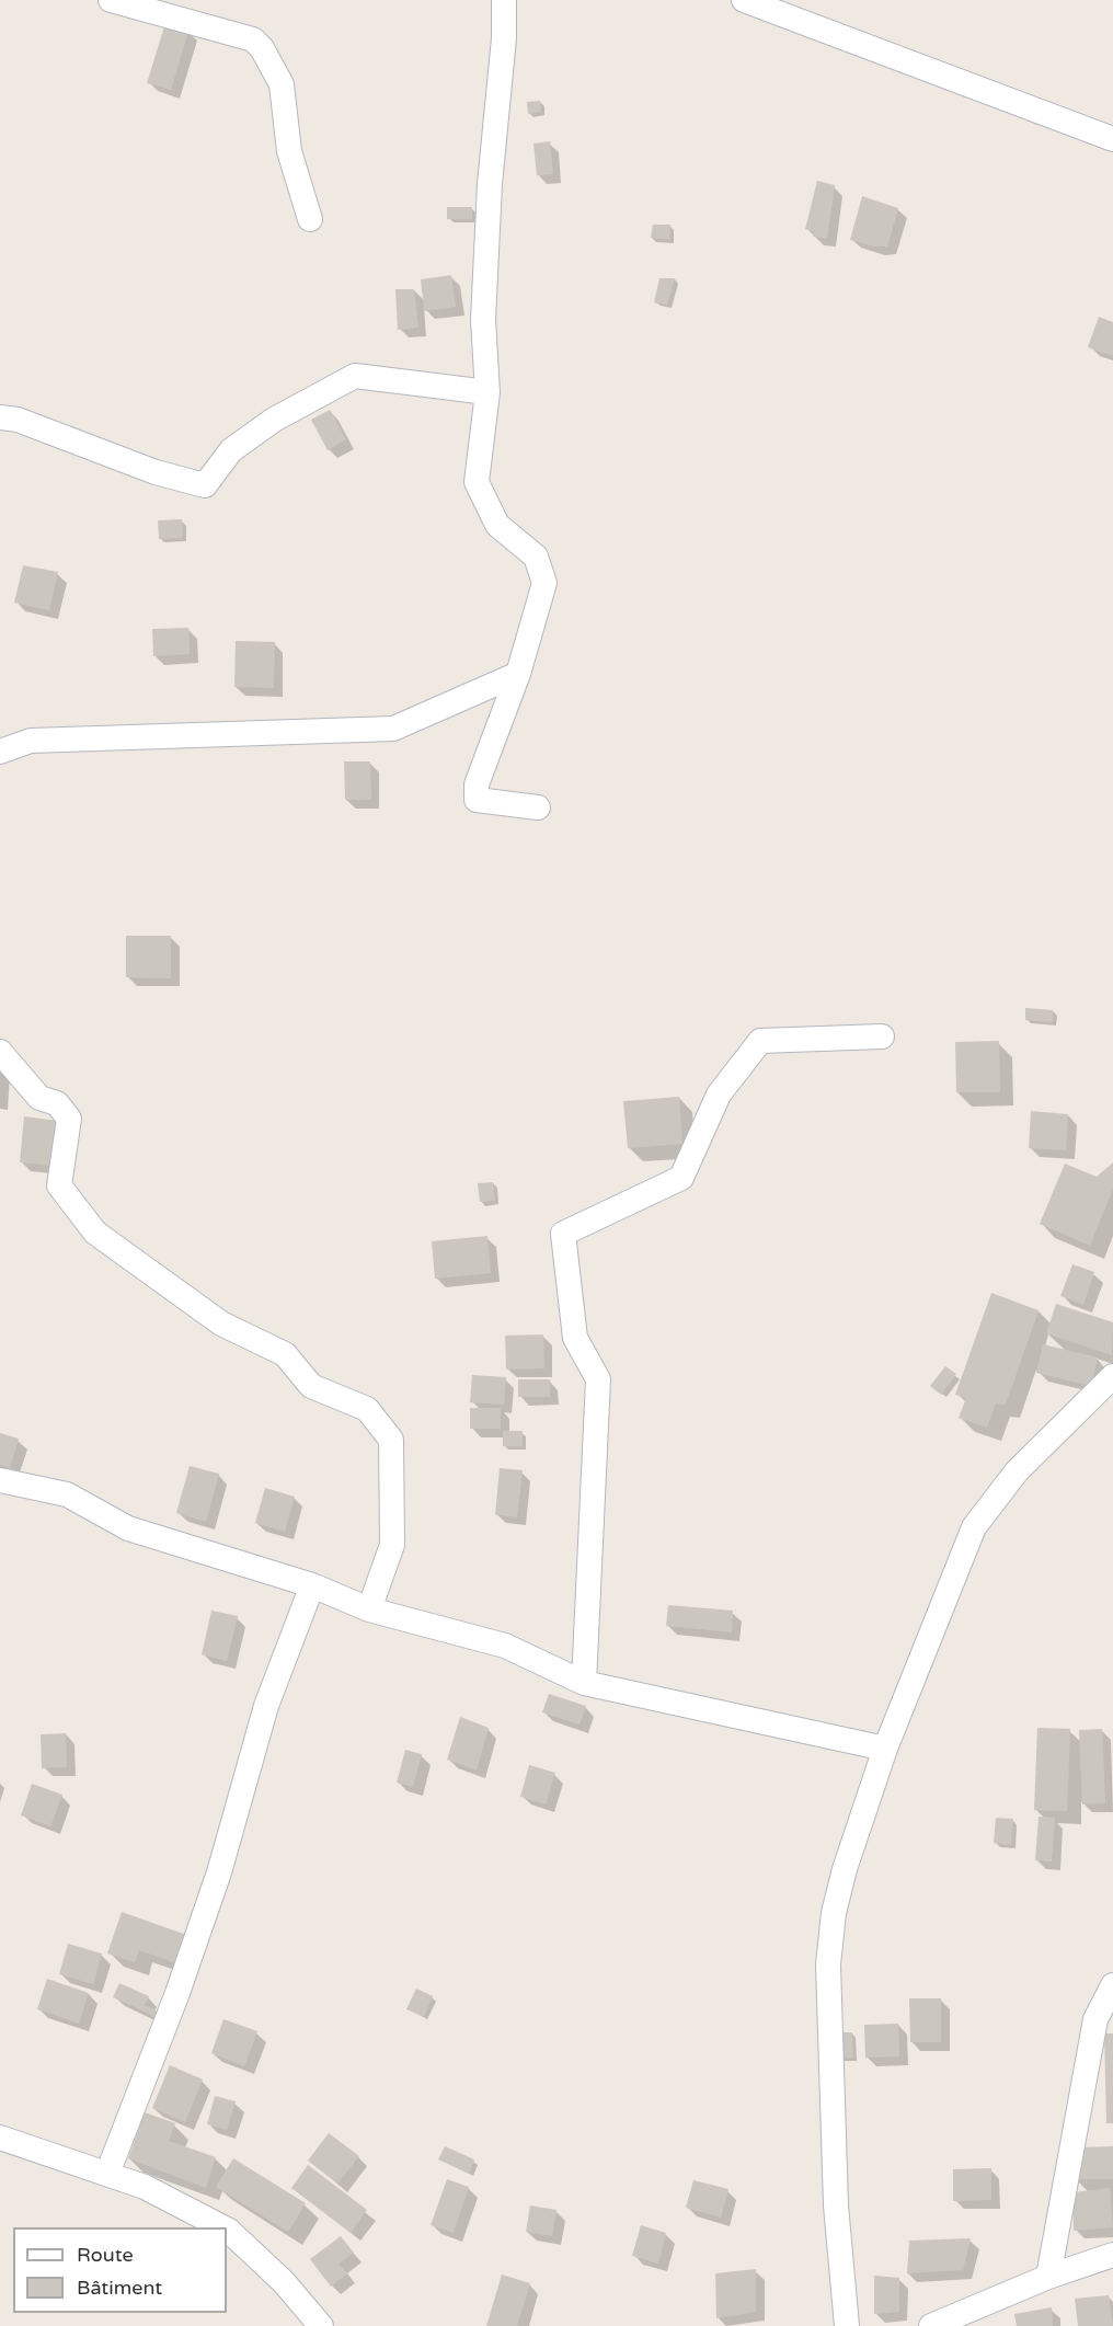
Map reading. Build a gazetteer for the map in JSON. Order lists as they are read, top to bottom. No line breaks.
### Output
{"legend":["Route","Bâtiment"]}
